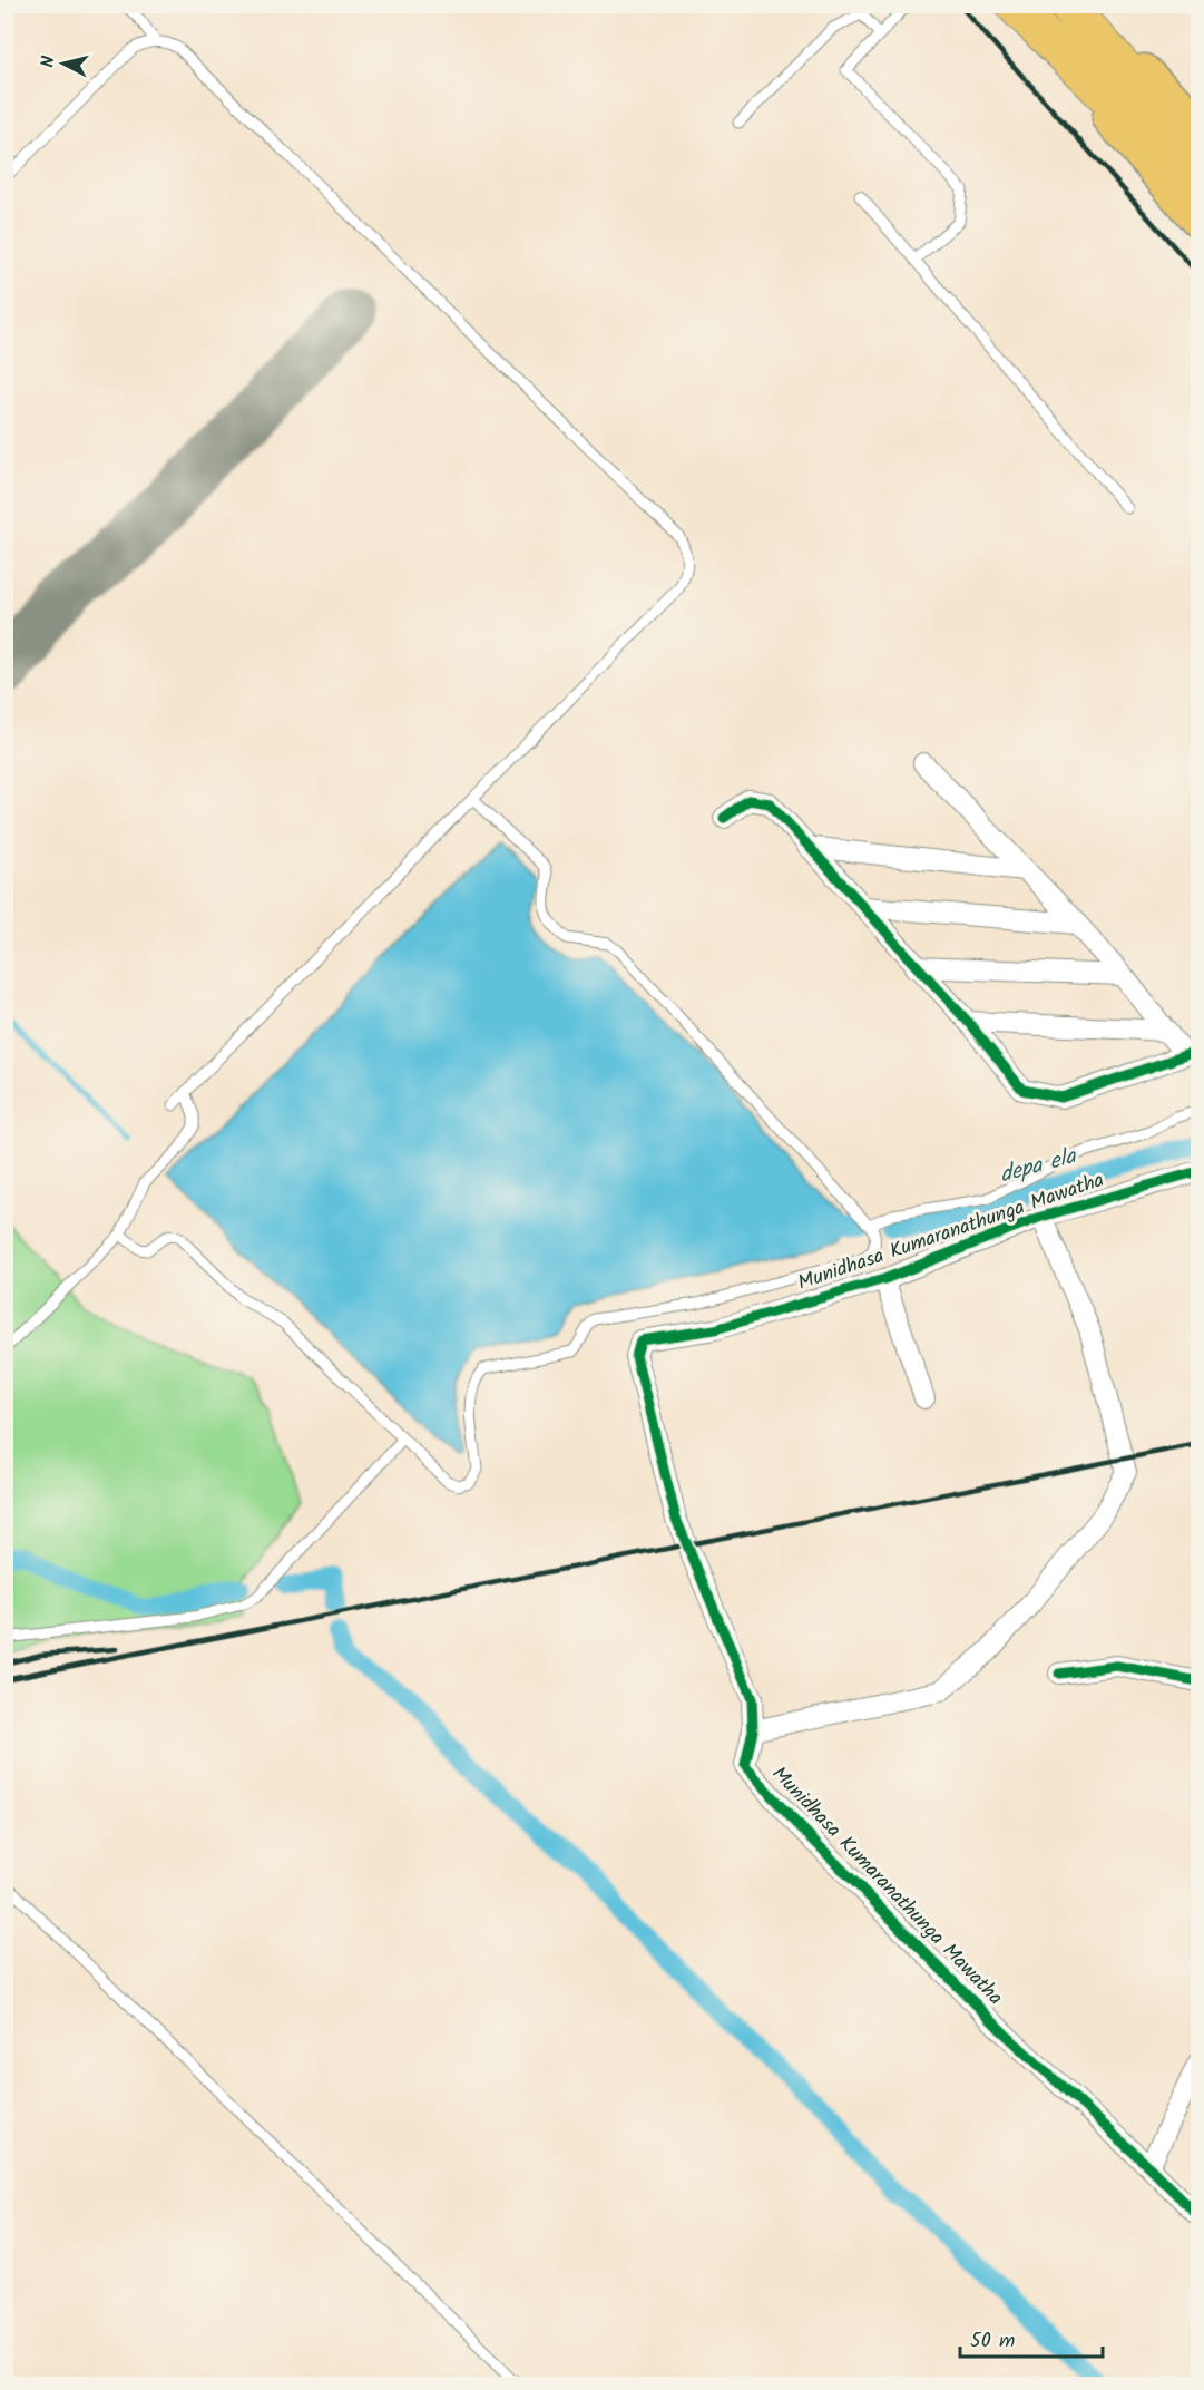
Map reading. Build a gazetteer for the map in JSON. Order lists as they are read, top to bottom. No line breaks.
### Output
{"streets":{"street":["Munidhasa Kumaranathunga Mawatha"]},"water":["depa ela"],"scale_bar":"50 m","north":"left"}
